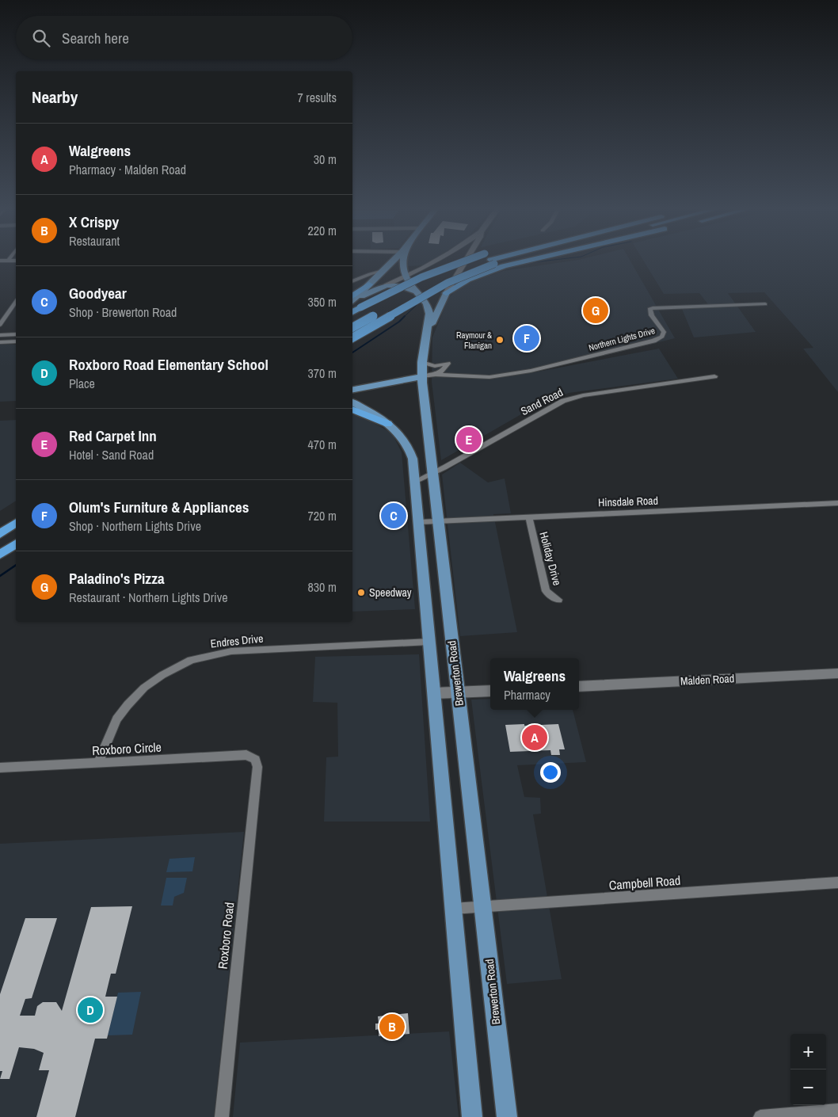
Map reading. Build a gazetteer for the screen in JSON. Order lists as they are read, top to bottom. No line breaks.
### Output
{"streets":{"main road":["Brewerton Road","Malden Road"],"street":["Northern Lights Drive","Sand Road","Hinsdale Road","Holiday Drive","Endres Drive","Roxboro Circle","Campbell Road","Roxboro Road"]},"crossings":[["Sand Road","Brewerton Road"],["Hinsdale Road","Holiday Drive"],["Hinsdale Road","Brewerton Road"],["Endres Drive","Brewerton Road"],["Endres Drive","Roxboro Circle"],["Brewerton Road","Campbell Road"],["Roxboro Circle","Roxboro Road"]],"places":["Raymour & Flanigan","Speedway"],"page":{"search":"Search here","heading":["Nearby","7 results"],"list":[{"mark":"A","name":"Walgreens","note":"Pharmacy · Malden Road","value":"30 m"},{"mark":"B","name":"X Crispy","note":"Restaurant","value":"220 m"},{"mark":"C","name":"Goodyear","note":"Shop · Brewerton Road","value":"350 m"},{"mark":"D","name":"Roxboro Road Elementary School","note":"Place","value":"370 m"},{"mark":"E","name":"Red Carpet Inn","note":"Hotel · Sand Road","value":"470 m"},{"mark":"F","name":"Olum's Furniture & Appliances","note":"Shop · Northern Lights Drive","value":"720 m"},{"mark":"G","name":"Paladino's Pizza","note":"Restaurant · Northern Lights Drive","value":"830 m"}],"pins":["G","F","E","C","A","D","B"],"popup":["Walgreens","Pharmacy"],"map_buttons":["+","−"]}}
